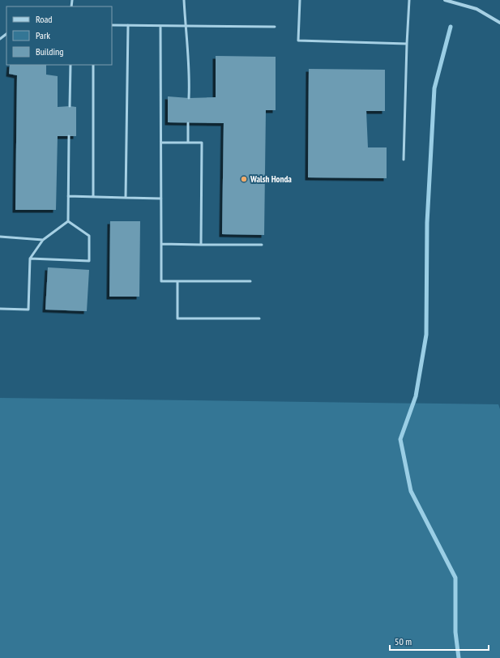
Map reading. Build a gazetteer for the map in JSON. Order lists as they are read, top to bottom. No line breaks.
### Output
{"places":["Walsh Honda"],"legend":["Road","Park","Building"],"scale_bar":"50 m"}
